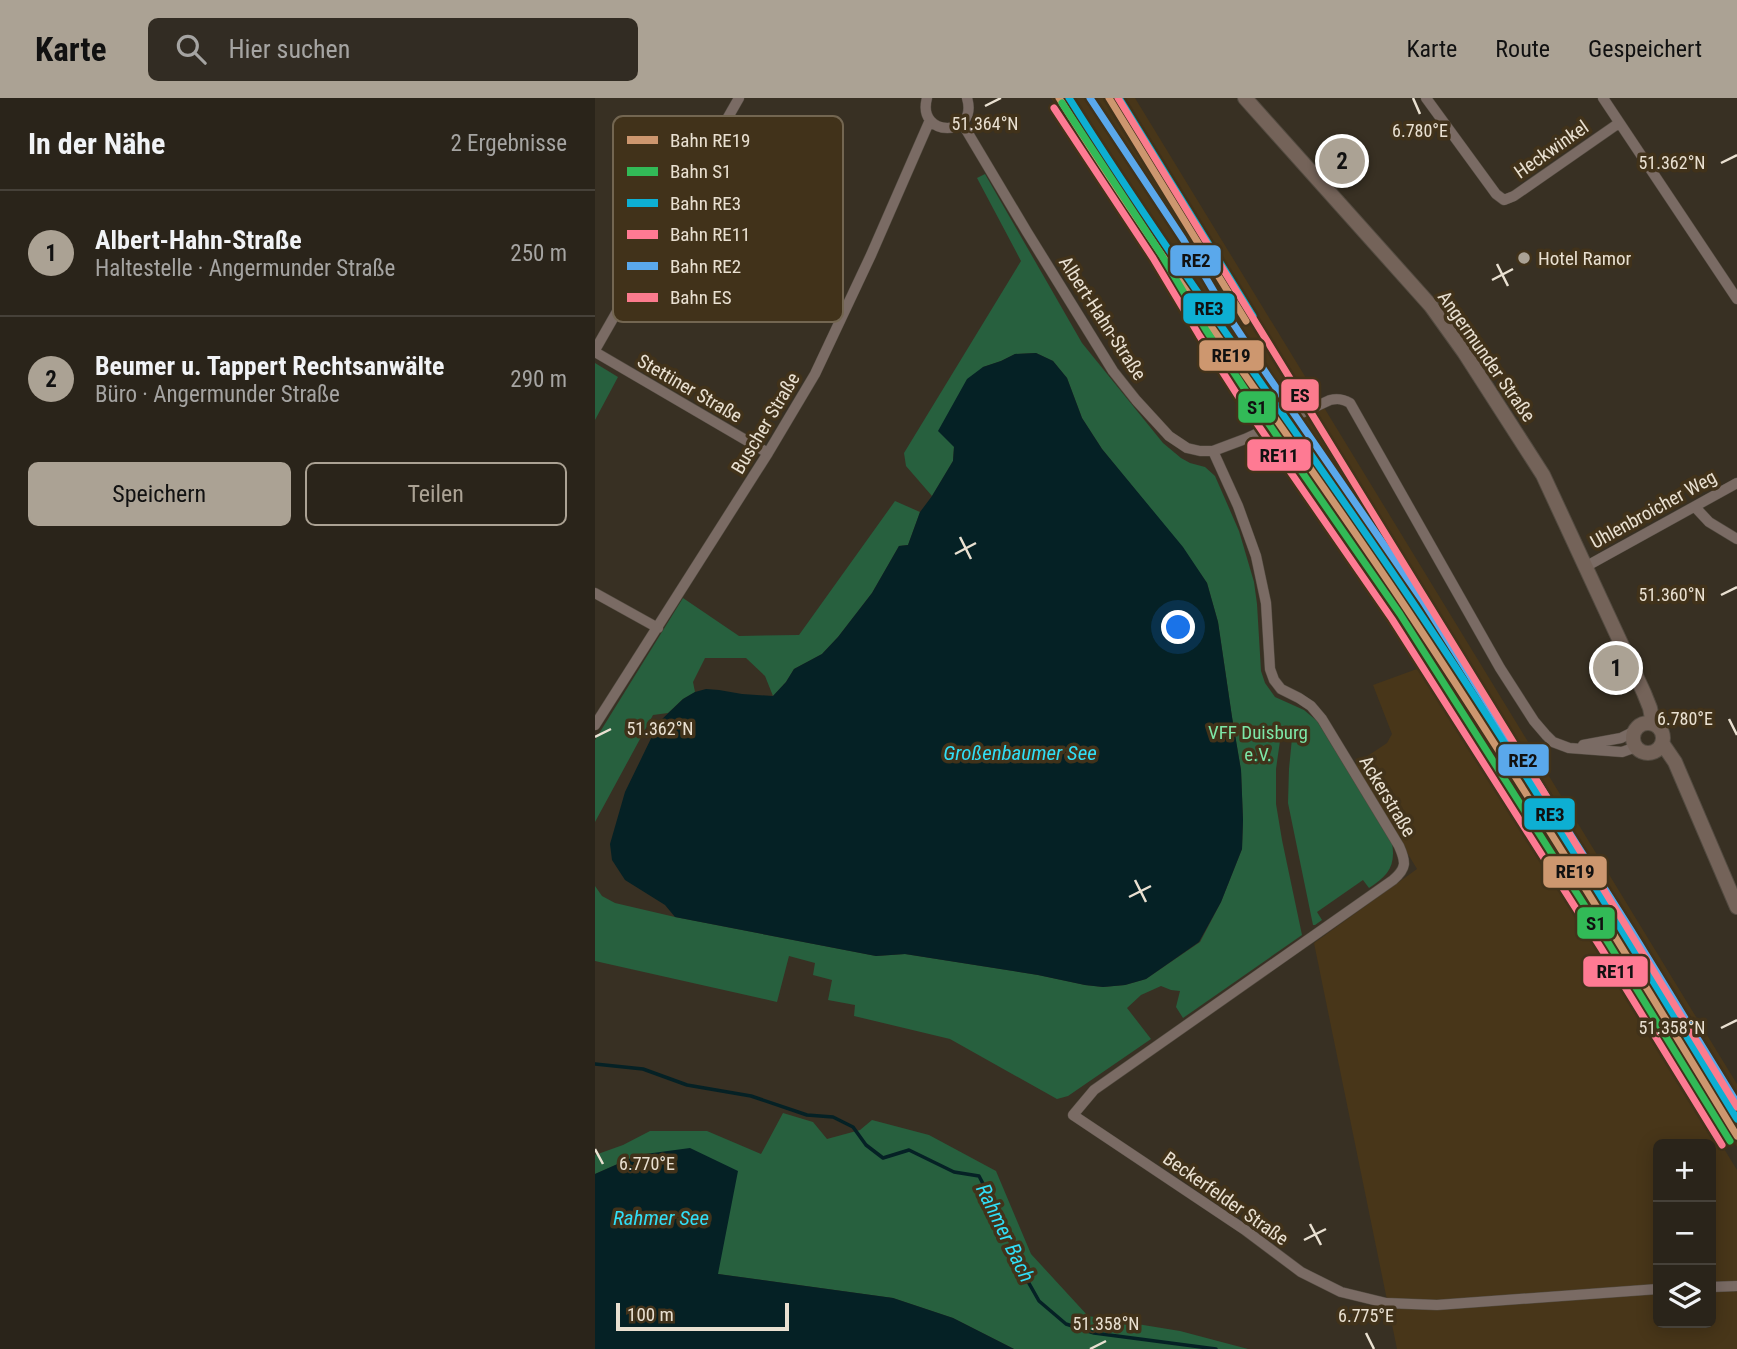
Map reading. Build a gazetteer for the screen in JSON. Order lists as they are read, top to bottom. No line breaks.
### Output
{"streets":{"main road":["Angermunder Straße"],"street":["Heckwinkel","Albert-Hahn-Straße","Stettiner Straße","Buscher Straße","Uhlenbroicher Weg","Ackerstraße","Beckerfelder Straße"]},"crossings":[["Albert-Hahn-Straße","Ackerstraße"],["Angermunder Straße","Uhlenbroicher Weg"],["Stettiner Straße","Buscher Straße"],["Ackerstraße","Beckerfelder Straße"]],"water":["Großenbaumer See","Rahmer See","Rahmer Bach"],"parks":["VFF Duisburg e.V."],"places":["Hotel Ramor"],"lines":["rail line RE19","rail line RE3","rail line RE2","rail line ES","rail line S1","rail line RE11"],"legend":["Bahn RE19","Bahn S1","Bahn RE3","Bahn RE11","Bahn RE2","Bahn ES"],"scale_bar":"100 m","page":{"header":"Karte","search":"Hier suchen","nav":["Karte","Route","Gespeichert"],"heading":["In der Nähe","2 Ergebnisse"],"pins":["2","1"],"list":[{"mark":"1","name":"Albert-Hahn-Straße","note":"Haltestelle · Angermunder Straße","value":"250 m"},{"mark":"2","name":"Beumer u. Tappert Rechtsanwälte","note":"Büro · Angermunder Straße","value":"290 m"}],"buttons":["Speichern","Teilen"],"map_buttons":["+","−"],"scale":"100 m"},"coordinates":["51.364°N","6.780°E","51.362°N","51.360°N","51.358°N","6.770°E","6.775°E"]}
